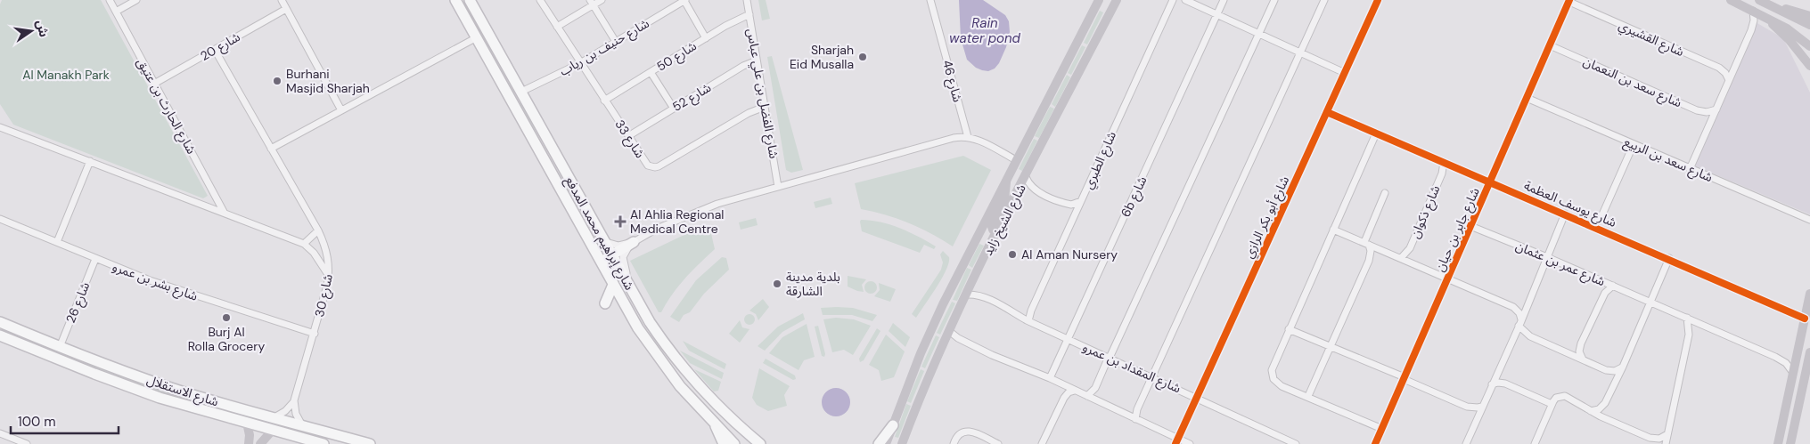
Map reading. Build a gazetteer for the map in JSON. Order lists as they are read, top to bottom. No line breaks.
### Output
{"streets":{"main road":["شارع الشيخ زايد","شارع إبراهيم محمد المدفع","شارع الاستقلال"],"street":["شارع القشيري","شارع 20","شارع حنيف بن رياب","شارع 50","شارع 46","شارع سعد بن النعمان","شارع الفضل بن علي عباس","شارع 52","شارع الحارث بن عتيق","شارع 33","شارع سعد بن الربيع","شارع الطبري","6b شارع","شارع يوسف العظمة","شارع ذكوان","شارع أبو بكر الرازي","شارع جابر بن حيان","شارع عمر بن عثمان","شارع بشر بن عمرو","شارع 30","شارع 26","شارع المقداد بن عمرو"]},"crossings":[["شارع القشيري","شارع جابر بن حيان"],["شارع 20","شارع الحارث بن عتيق"],["شارع 20","شارع 30"],["شارع حنيف بن رياب","شارع 33"],["شارع حنيف بن رياب","شارع إبراهيم محمد المدفع"],["شارع 50","شارع الفضل بن علي عباس"],["شارع 50","شارع 33"],["شارع سعد بن النعمان","شارع جابر بن حيان"],["شارع الفضل بن علي عباس","شارع 52"],["شارع الفضل بن علي عباس","شارع 33"],["شارع 52","شارع 33"],["شارع سعد بن الربيع","شارع جابر بن حيان"],["شارع الطبري","شارع المقداد بن عمرو"],["6b شارع","شارع المقداد بن عمرو"],["شارع يوسف العظمة","شارع ذكوان"],["شارع يوسف العظمة","شارع أبو بكر الرازي"],["شارع يوسف العظمة","شارع جابر بن حيان"],["شارع أبو بكر الرازي","شارع المقداد بن عمرو"],["شارع الشيخ زايد","شارع المقداد بن عمرو"],["شارع جابر بن حيان","شارع عمر بن عثمان"],["شارع بشر بن عمرو","شارع 30"],["شارع بشر بن عمرو","شارع 26"],["شارع 30","شارع الاستقلال"],["شارع 26","شارع الاستقلال"]],"water":["Rain water pond"],"parks":["Al Manakh Park"],"places":{"other":["Sharjah Eid Musalla","Burhani Masjid Sharjah","Al Aman Nursery","بلدية مدينة الشارقة","Burj Al Rolla Grocery"],"health":["Al Ahlia Regional Medical Centre"]},"scale_bar":"100 m","north":"right"}
